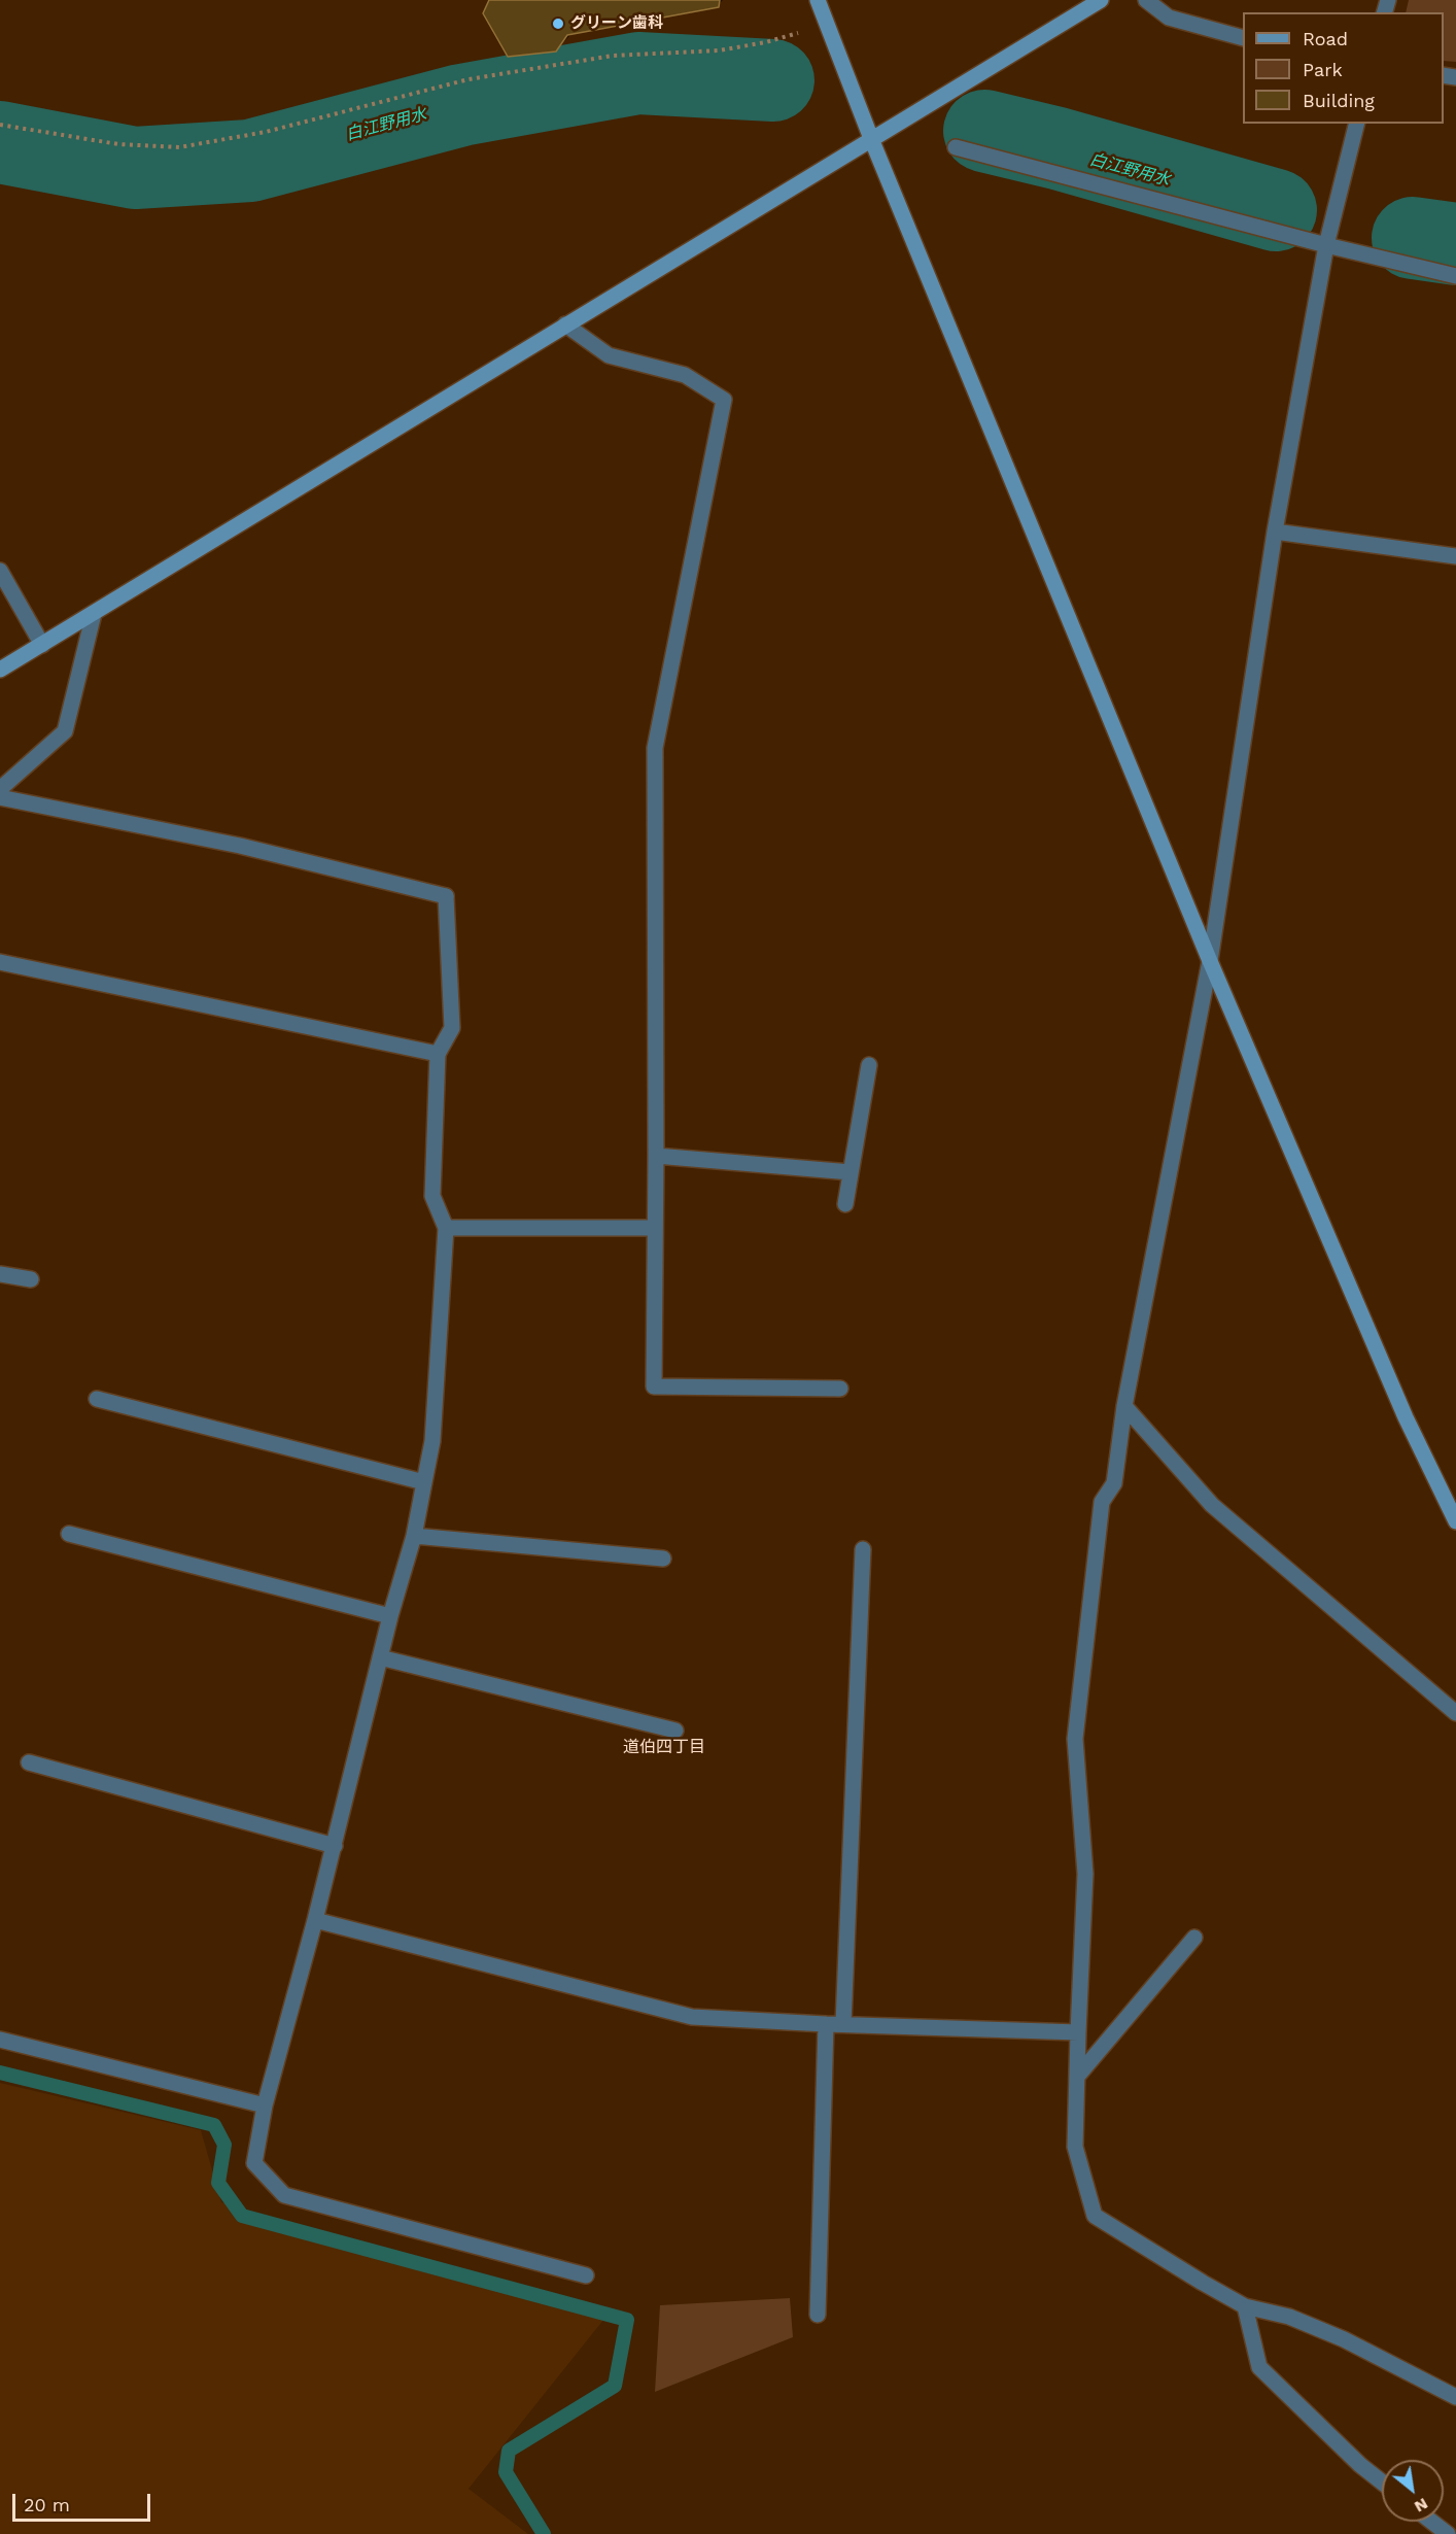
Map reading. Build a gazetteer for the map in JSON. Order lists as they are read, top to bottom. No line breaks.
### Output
{"districts":["道伯四丁目"],"water":["白江野用水"],"places":["グリーン歯科"],"legend":["Road","Park","Building"],"scale_bar":"20 m","north":"bottom right"}
